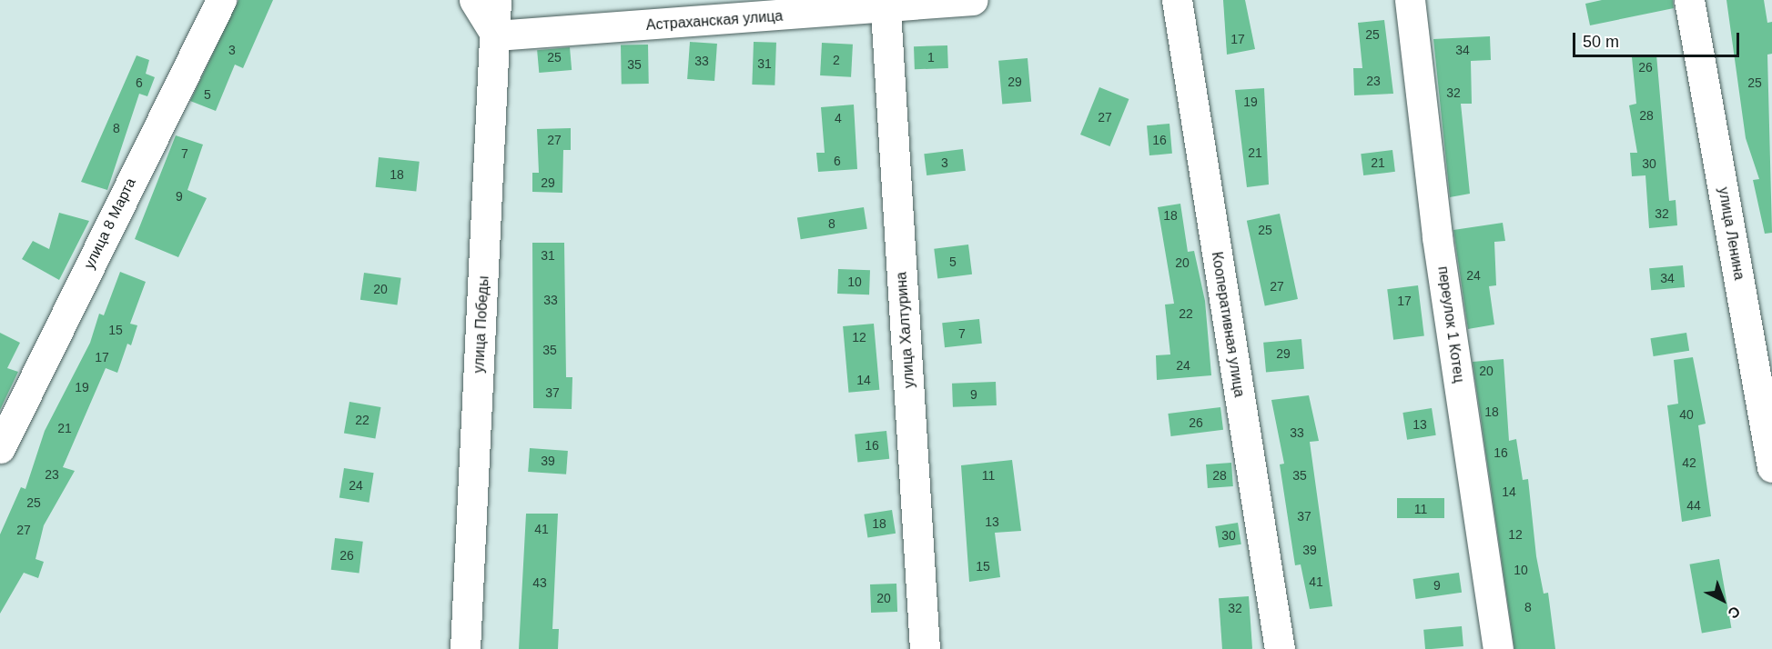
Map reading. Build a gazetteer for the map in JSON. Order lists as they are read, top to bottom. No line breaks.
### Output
{"streets":{"street":["Астраханская улица","улица 8 Марта","улица Ленина","улица Победы","Кооперативная улица","переулок 1 Котец","улица Халтурина"]},"crossings":[["Астраханская улица","улица Победы"],["Астраханская улица","улица Халтурина"]],"house_numbers":["25","17","3","34","25","1","2","33","31","35","26","23","29","6","25","32","5","19","28","27","4","8","27","16","21","7","6","3","21","30","18","29","9","32","18","8","25","31","5","20","24","34","10","27","20","33","17","22","15","7","12","35","29","17","24","20","14","19","37","9","18","40","22","26","13","21","33","16","16","39","42","23","11","28","35","24","14","25","44","11","37","13","18","41","27","12","30","39","26","15","10","41","43","9","20","8","32"],"scale_bar":"50 m","north":"bottom right"}
